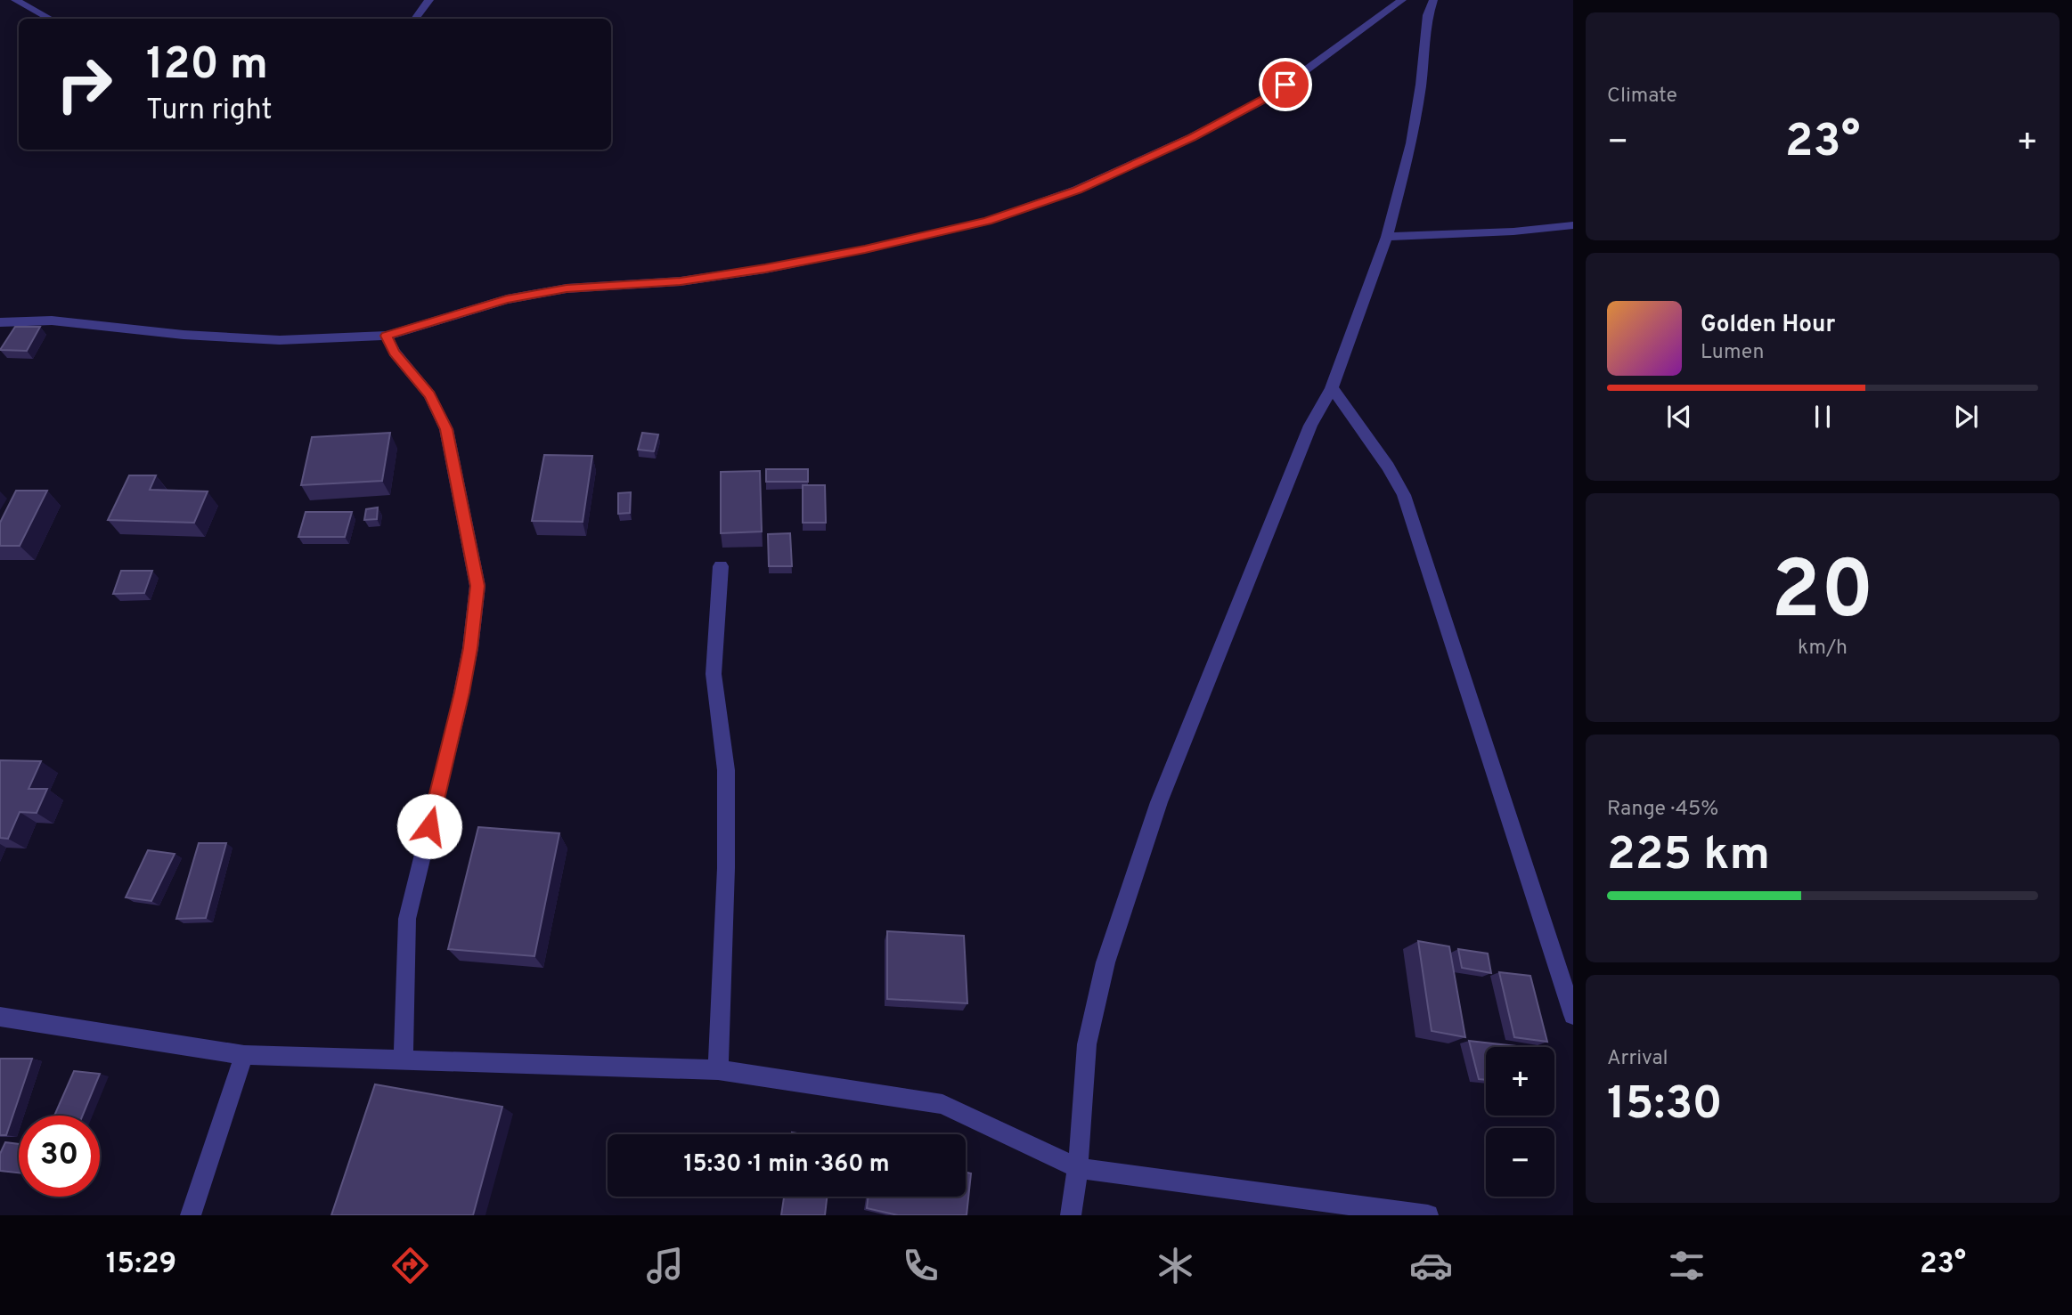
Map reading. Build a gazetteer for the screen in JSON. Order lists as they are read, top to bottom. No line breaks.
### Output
{"page":{"tile":["Climate",["20","km/h"],["Range · 45%","225 km"],["Arrival","15:30"]],"turn":["120 m","Turn right"],"heat":["−","23°","+"],"song":["Golden Hour","Lumen"],"map_buttons":["+","−"],"limit":"30","trip":"15:30 · 1 min · 360 m","tabs":["15:29","23°"]}}
